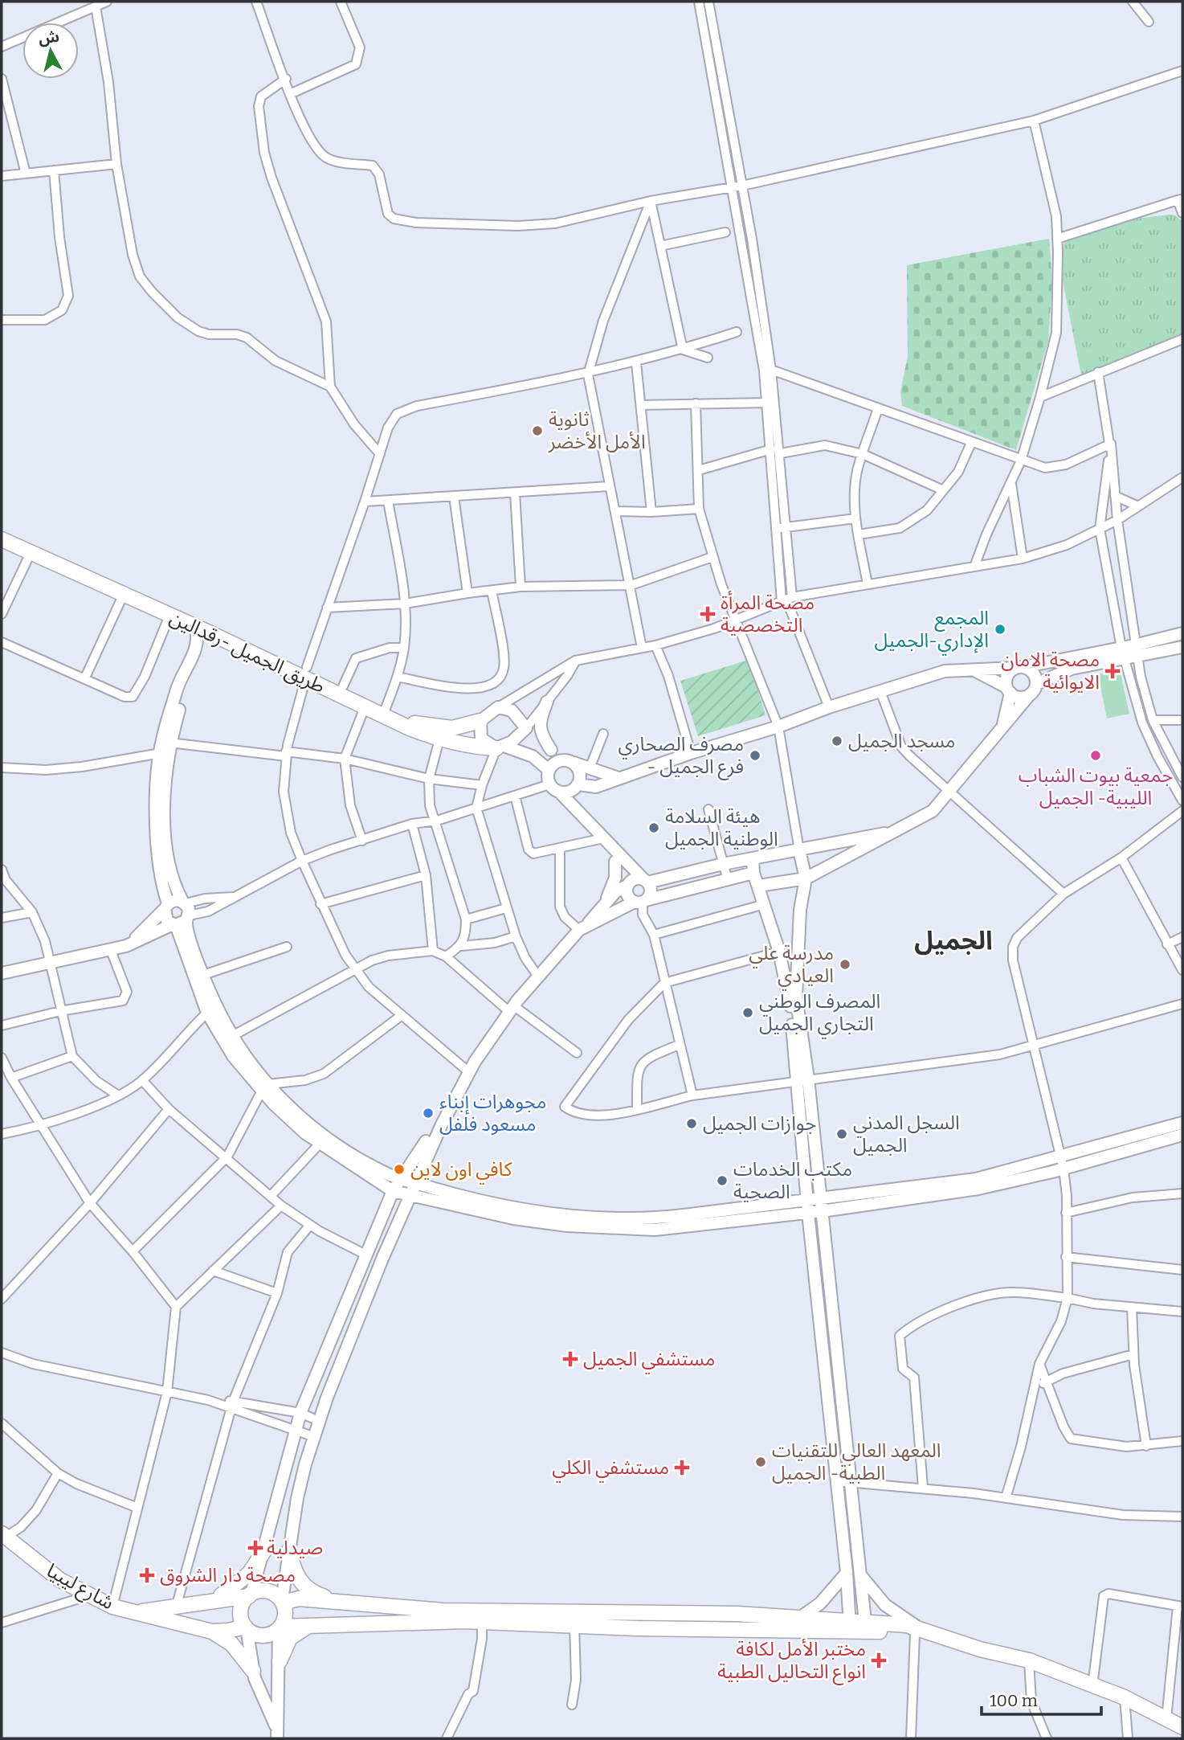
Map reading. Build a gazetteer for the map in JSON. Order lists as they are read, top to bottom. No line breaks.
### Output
{"streets":{"main road":["طريق الجميل -رقدالين","شارع ليبيا"]},"districts":["الجميل"],"places":{"other":["ثانوية الأمل الأخضر","المجمع الإداري-الجميل","مسجد الجميل","مصرف الصحاري - فرع الجميل","جمعية بيوت الشباب الليبية- الجميل","هيئة السلامة الوطنية الجميل","مدرسة علي العيادي","المصرف الوطني التجاري الجميل","مجوهرات إبناء مسعود فلفل","جوازات الجميل","السجل المدني الجميل","كافي اون لاين","مكتب الخدمات الصحية","المعهد العالي للتقنيات الطبية- الجميل"],"health":["مصحة المرأة التخصصية","مصحة الامان الايوائية","مستشفي الجميل","مستشفي الكلي","صيدلية","مصحة دار الشروق","مختبر الأمل لكافة انواع التحاليل الطبية"]},"scale_bar":"100 m","north":"top"}
